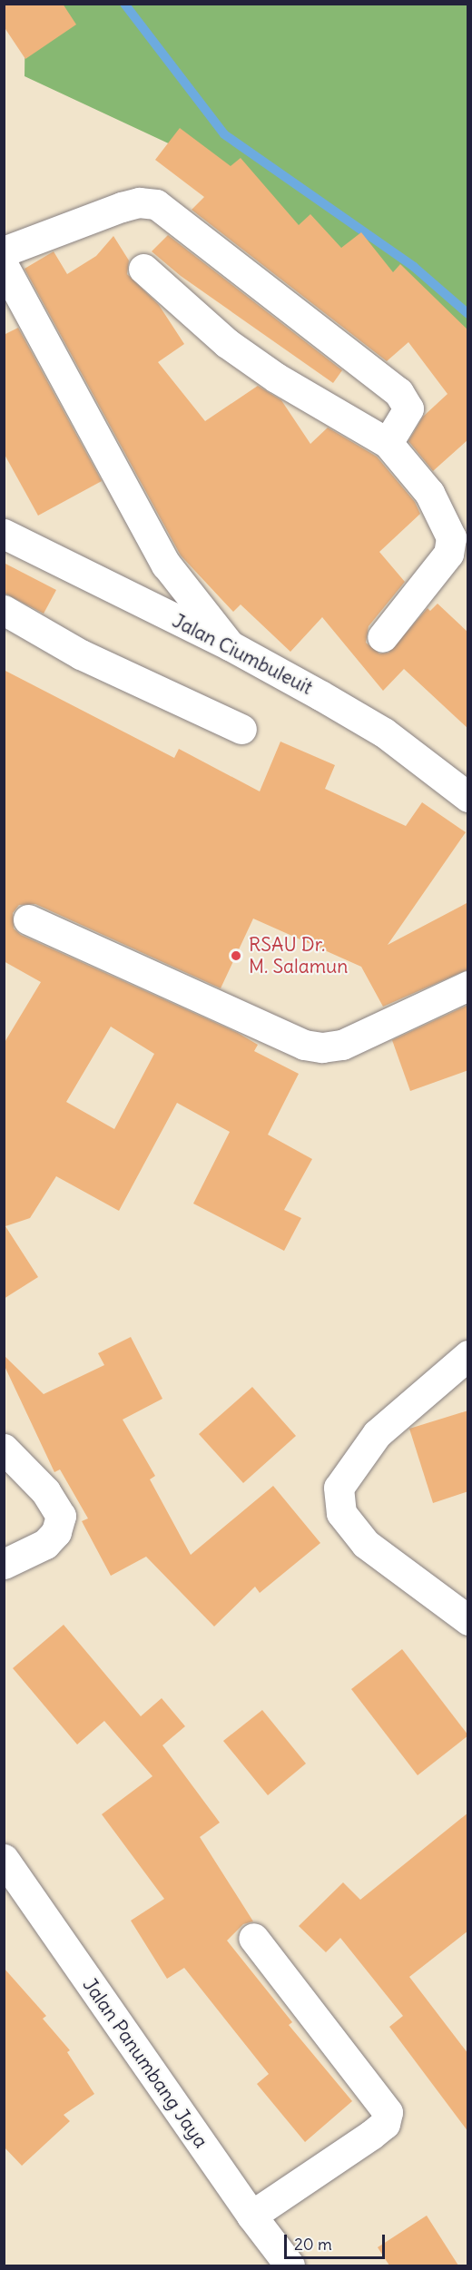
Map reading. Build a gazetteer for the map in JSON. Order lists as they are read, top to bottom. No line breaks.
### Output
{"streets":{"street":["Jalan Ciumbuleuit","Jalan Panumbang Jaya"]},"places":["RSAU Dr. M. Salamun"],"scale_bar":"20 m"}
